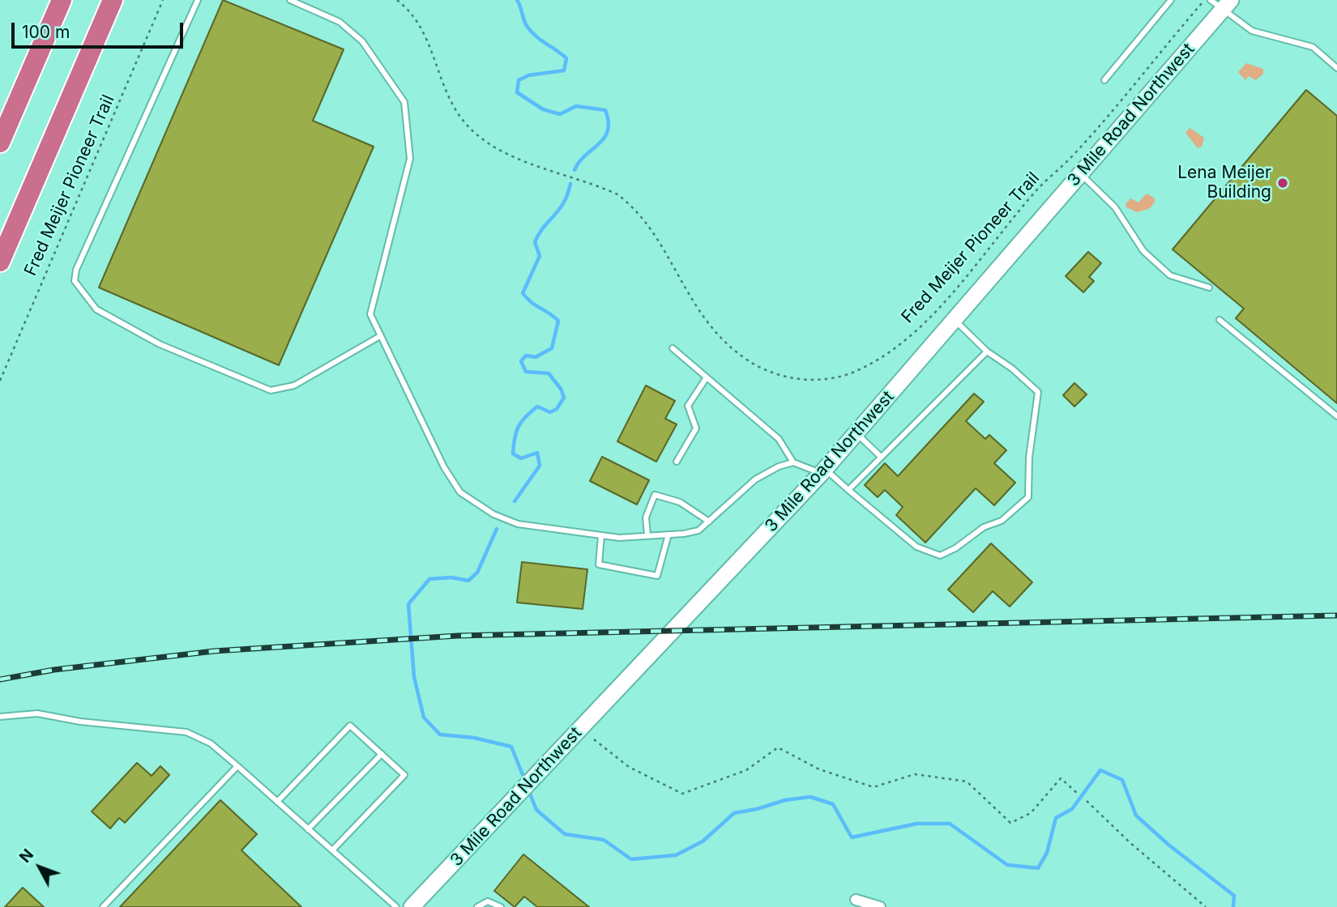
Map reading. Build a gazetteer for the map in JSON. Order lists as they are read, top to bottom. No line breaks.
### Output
{"streets":{"main road":["3 Mile Road Northwest"],"path":["Fred Meijer Pioneer Trail"]},"places":["Lena Meijer Building"],"scale_bar":"100 m","north":"top left"}
